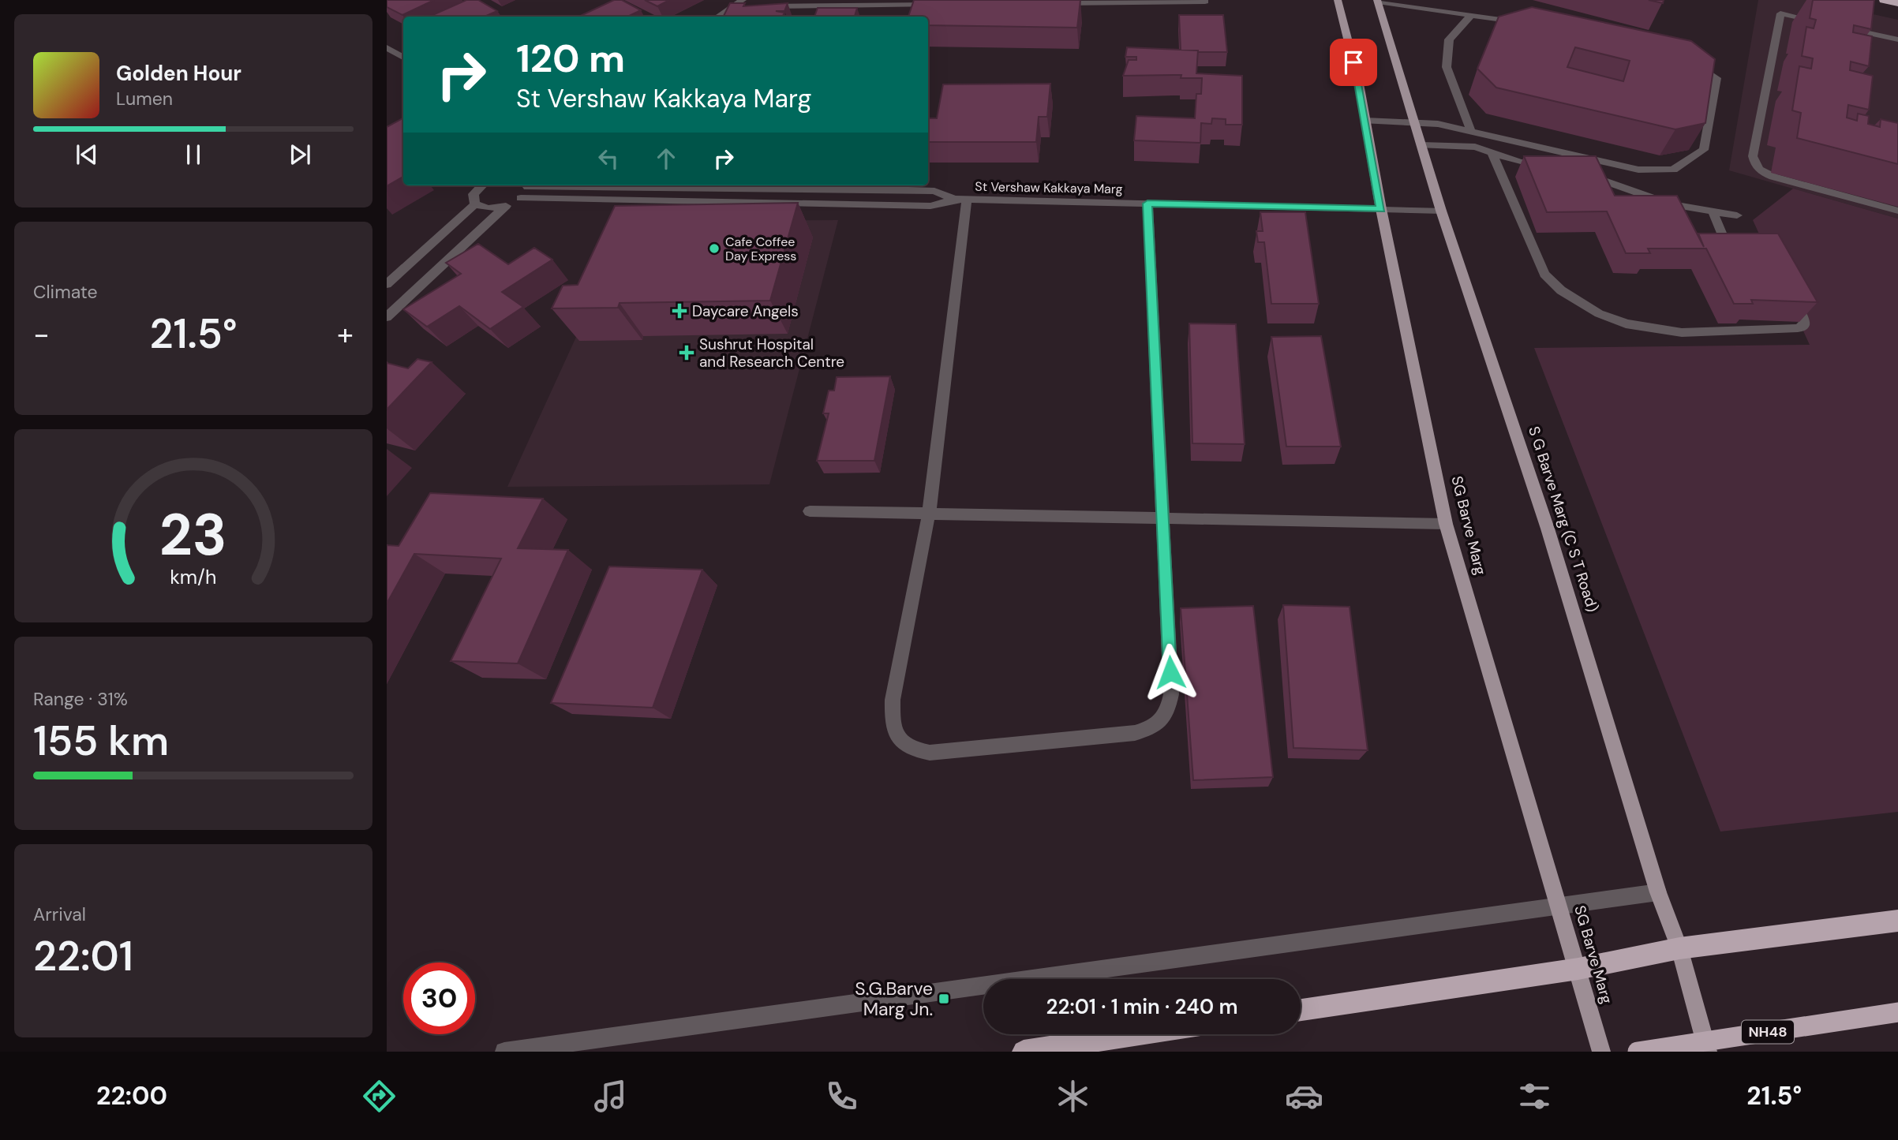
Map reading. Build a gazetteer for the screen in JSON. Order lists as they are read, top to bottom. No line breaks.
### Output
{"streets":{"highway":["NH48"],"main road":["S G Barve Marg (C S T Road)","SG Barve Marg"],"street":["St Vershaw Kakkaya Marg"]},"crossings":[["St Vershaw Kakkaya Marg","S G Barve Marg (C S T Road)"],["St Vershaw Kakkaya Marg","SG Barve Marg"]],"places":{"other":["Cafe Coffee Day Express"],"health":["Daycare Angels","Sushrut Hospital and Research Centre"],"transit":["S.G.Barve Marg Jn."]},"page":{"turn":["120 m","St Vershaw Kakkaya Marg"],"song":["Golden Hour","Lumen"],"tile":["Climate",["Range · 31%","155 km"],["Arrival","22:01"]],"heat":["−","21.5°","+"],"limit":"30","trip":"22:01 · 1 min · 240 m","tabs":["22:00","21.5°"],"gauge":["23","km/h"]}}
